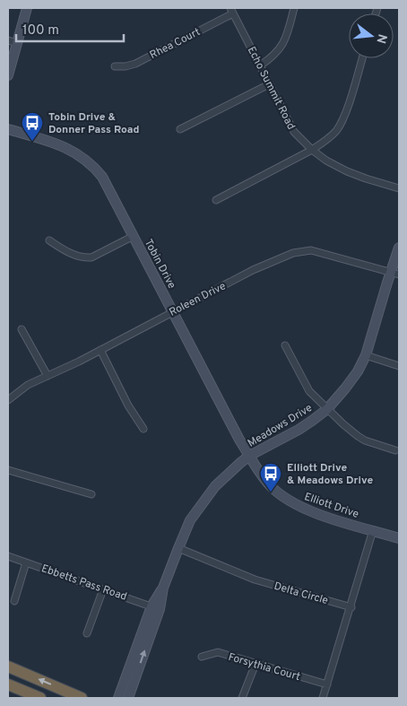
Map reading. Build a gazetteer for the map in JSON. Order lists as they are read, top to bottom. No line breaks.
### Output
{"streets":{"street":["Rhea Court","Echo Summit Road","Tobin Drive","Roleen Drive","Meadows Drive","Elliott Drive","Ebbetts Pass Road","Delta Circle","Forsythia Court"]},"crossings":[["Rhea Court","Echo Summit Road"],["Tobin Drive","Roleen Drive"],["Tobin Drive","Meadows Drive"],["Tobin Drive","Elliott Drive"],["Roleen Drive","Meadows Drive"],["Meadows Drive","Elliott Drive"],["Meadows Drive","Ebbetts Pass Road"],["Meadows Drive","Delta Circle"]],"places":{"bus stop":["Tobin Drive & Donner Pass Road","Elliott Drive & Meadows Drive"]},"scale_bar":"100 m","north":"right"}
